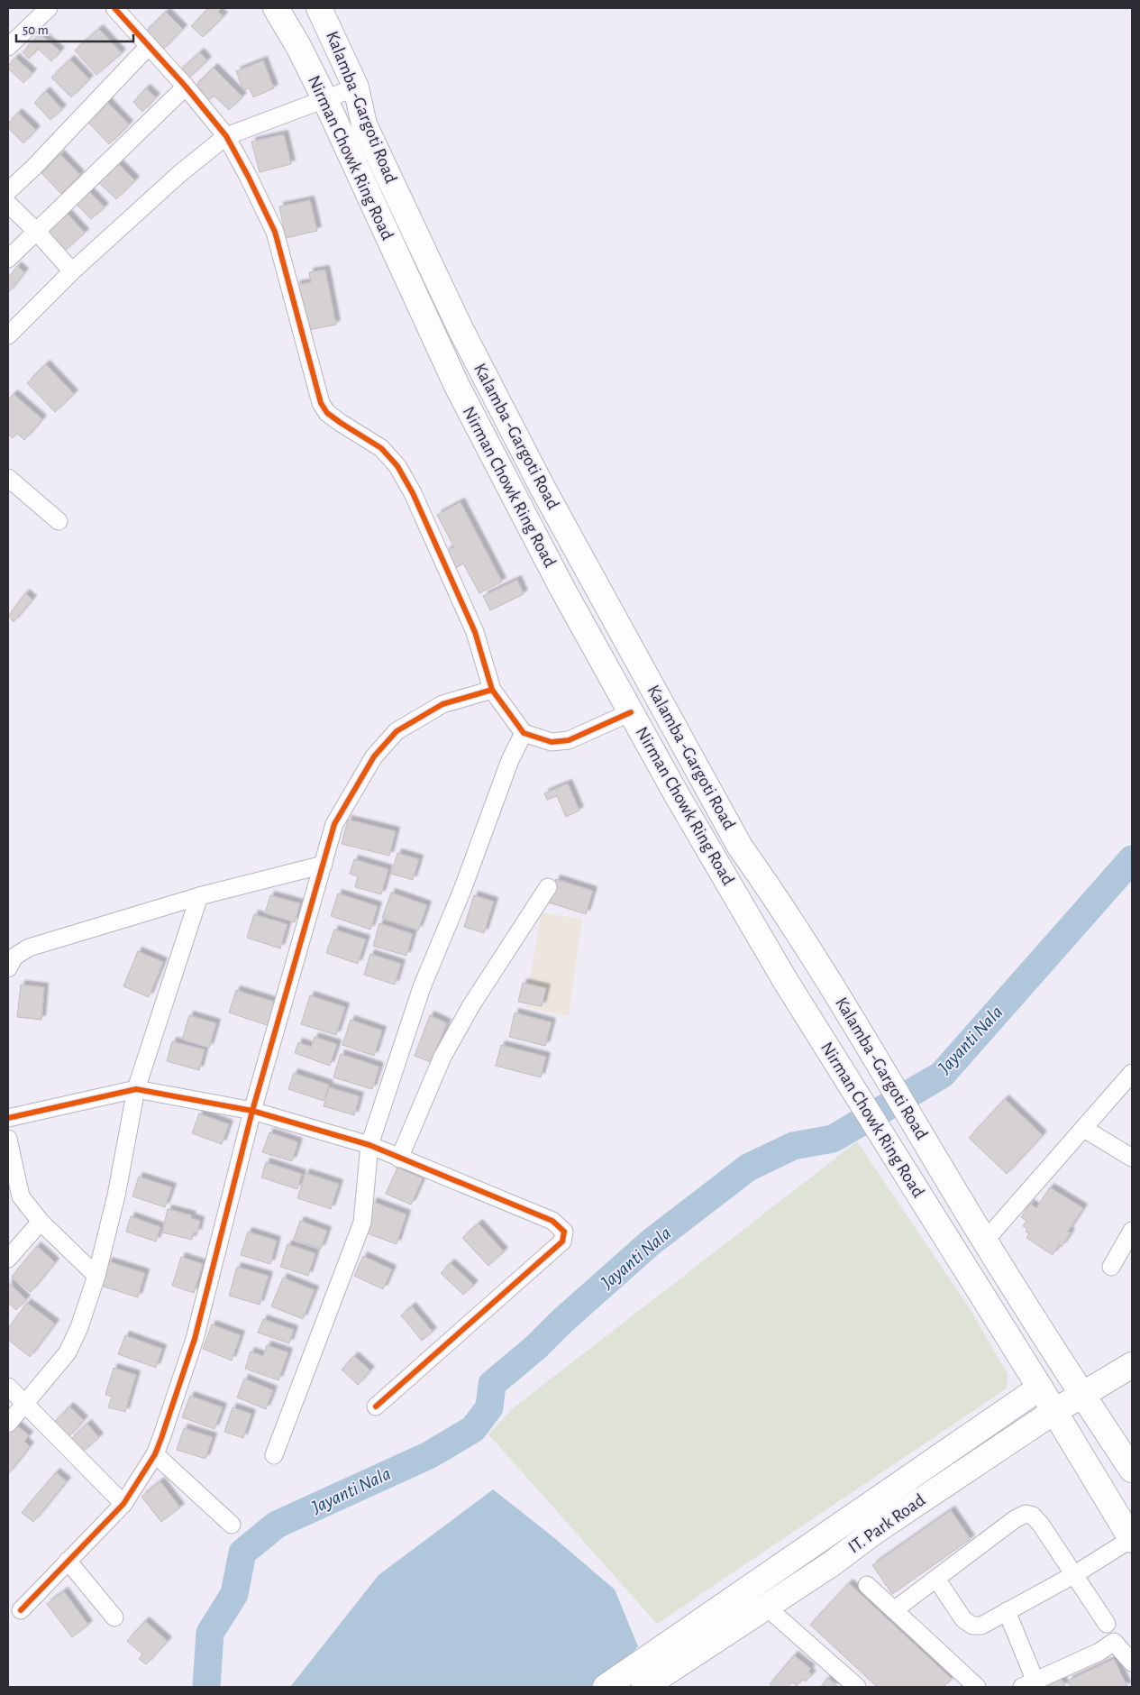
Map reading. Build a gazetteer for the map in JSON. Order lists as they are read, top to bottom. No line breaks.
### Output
{"streets":{"main road":["Kalamba -Gargoti Road","Nirman Chowk Ring Road","IT. Park Road"]},"crossings":[["Kalamba -Gargoti Road","IT. Park Road"],["Nirman Chowk Ring Road","IT. Park Road"]],"water":["Jayanti Nala"],"scale_bar":"50 m"}
